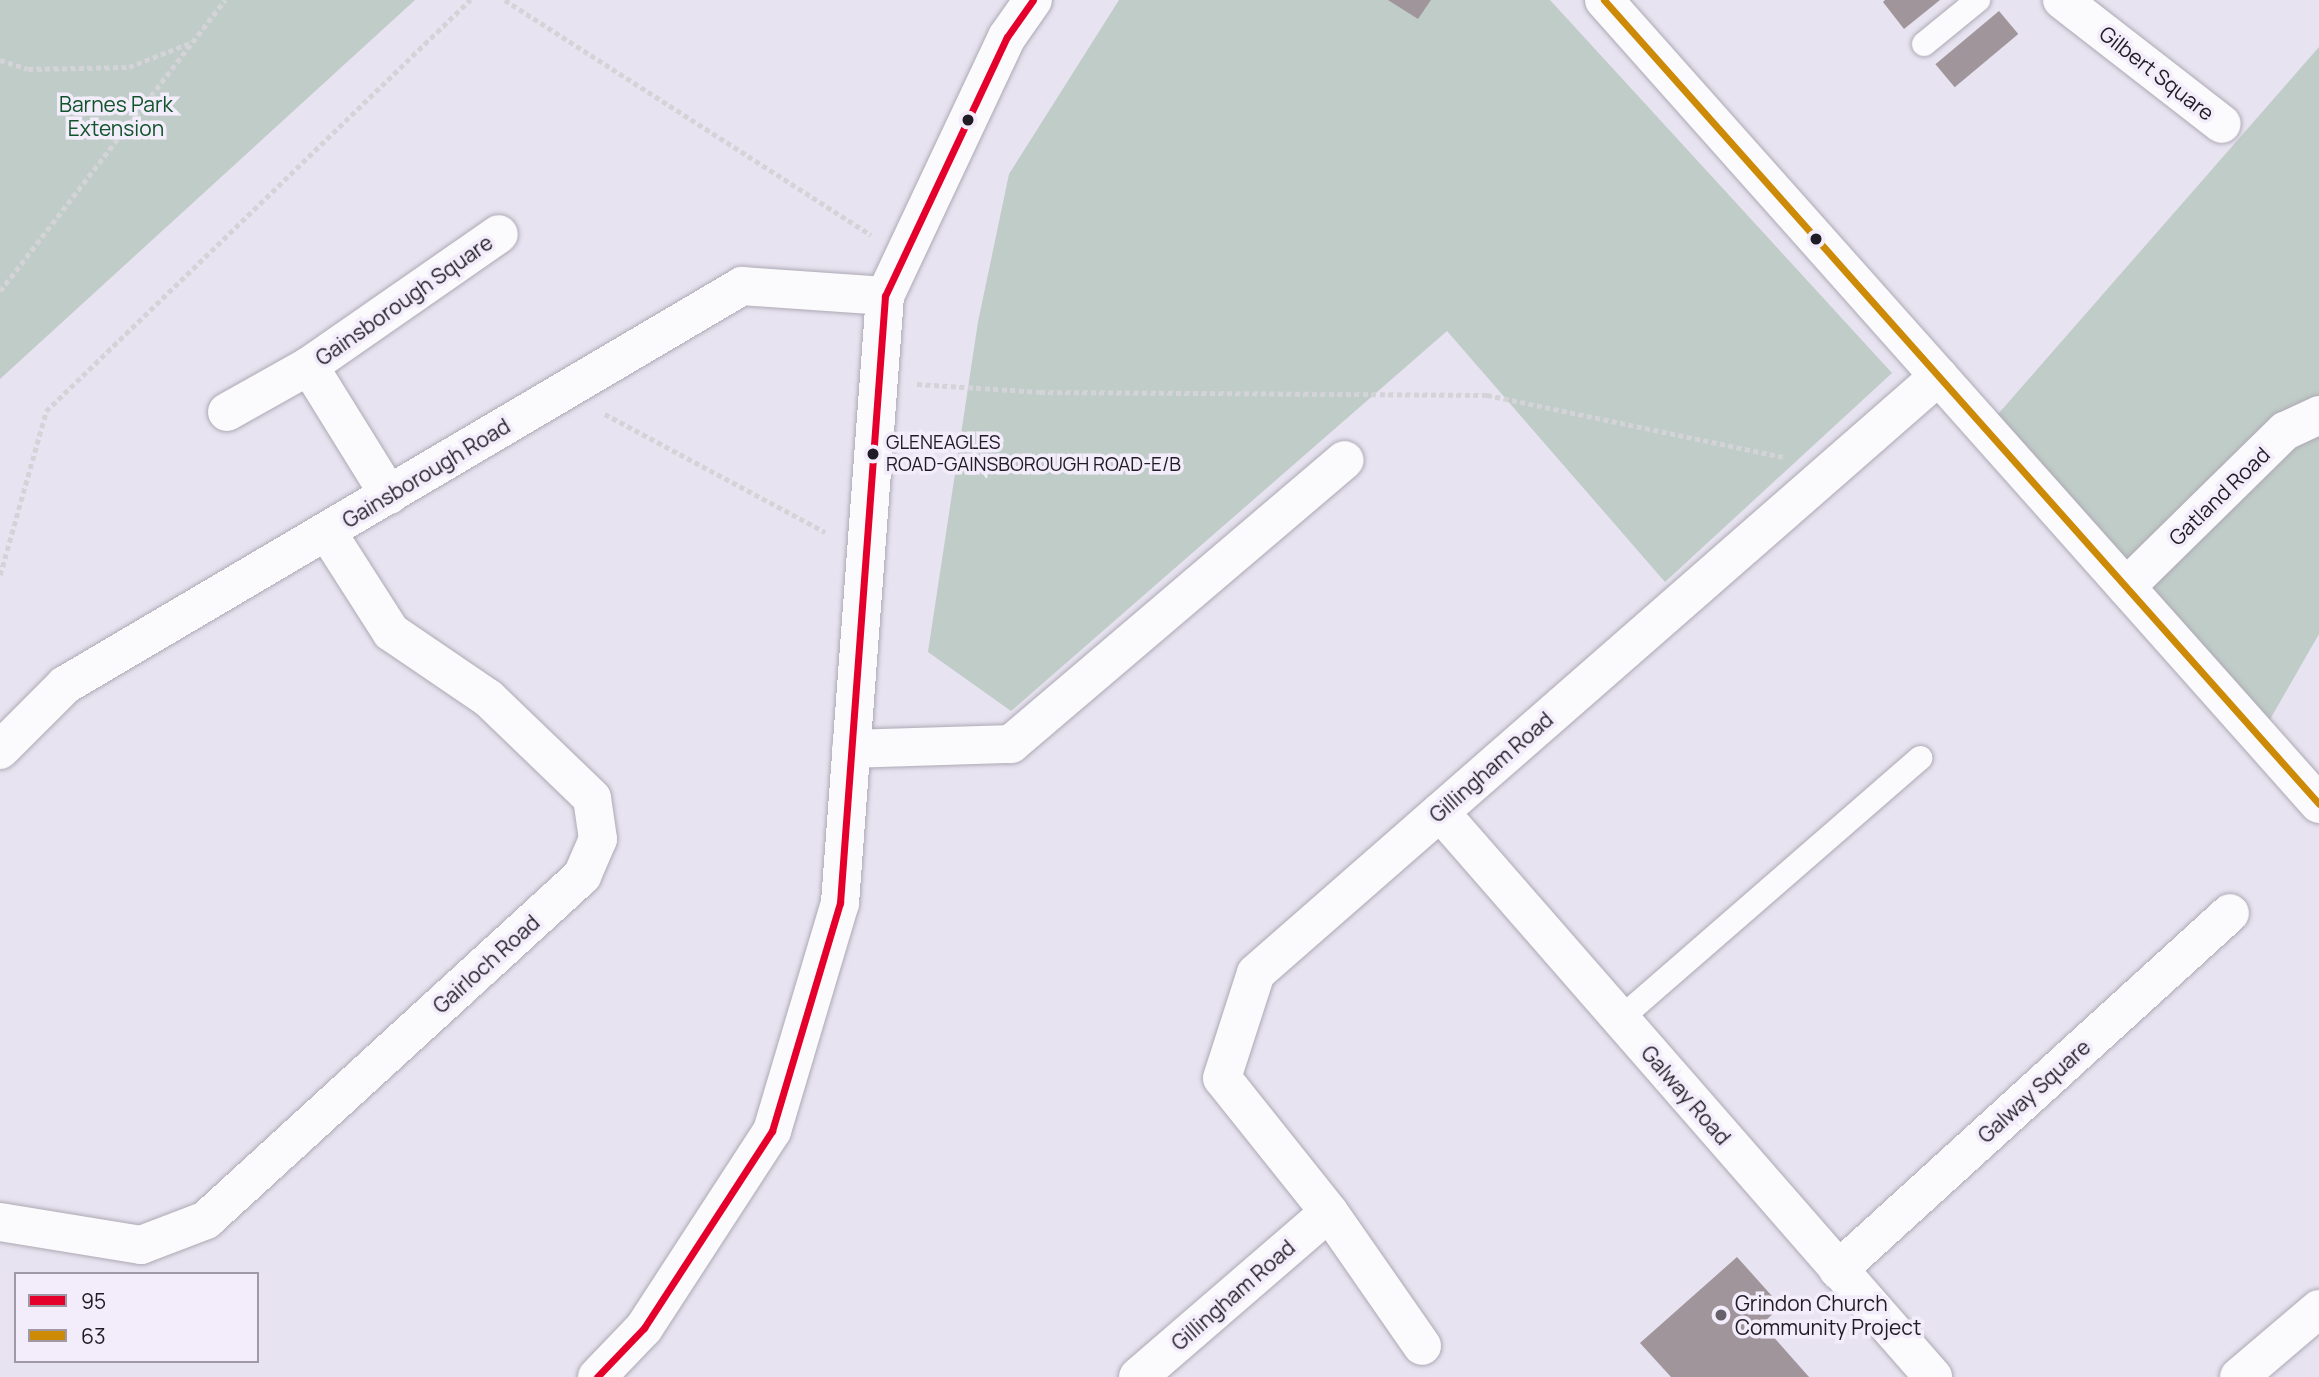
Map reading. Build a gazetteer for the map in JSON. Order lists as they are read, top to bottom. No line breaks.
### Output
{"streets":{"street":["Gilbert Square","Gainsborough Square","Gainsborough Road","Gatland Road","Gillingham Road","Gairloch Road","Galway Square","Galway Road"]},"crossings":[["Gainsborough Square","Gainsborough Road"],["Gainsborough Road","Gairloch Road"],["Gillingham Road","Galway Road"],["Galway Square","Galway Road"]],"parks":["Barnes Park Extension"],"places":["GLENEAGLES ROAD-GAINSBOROUGH ROAD-E/B","Grindon Church Community Project"],"lines":["transit line 95","transit line 63"],"legend":["95","63"]}
